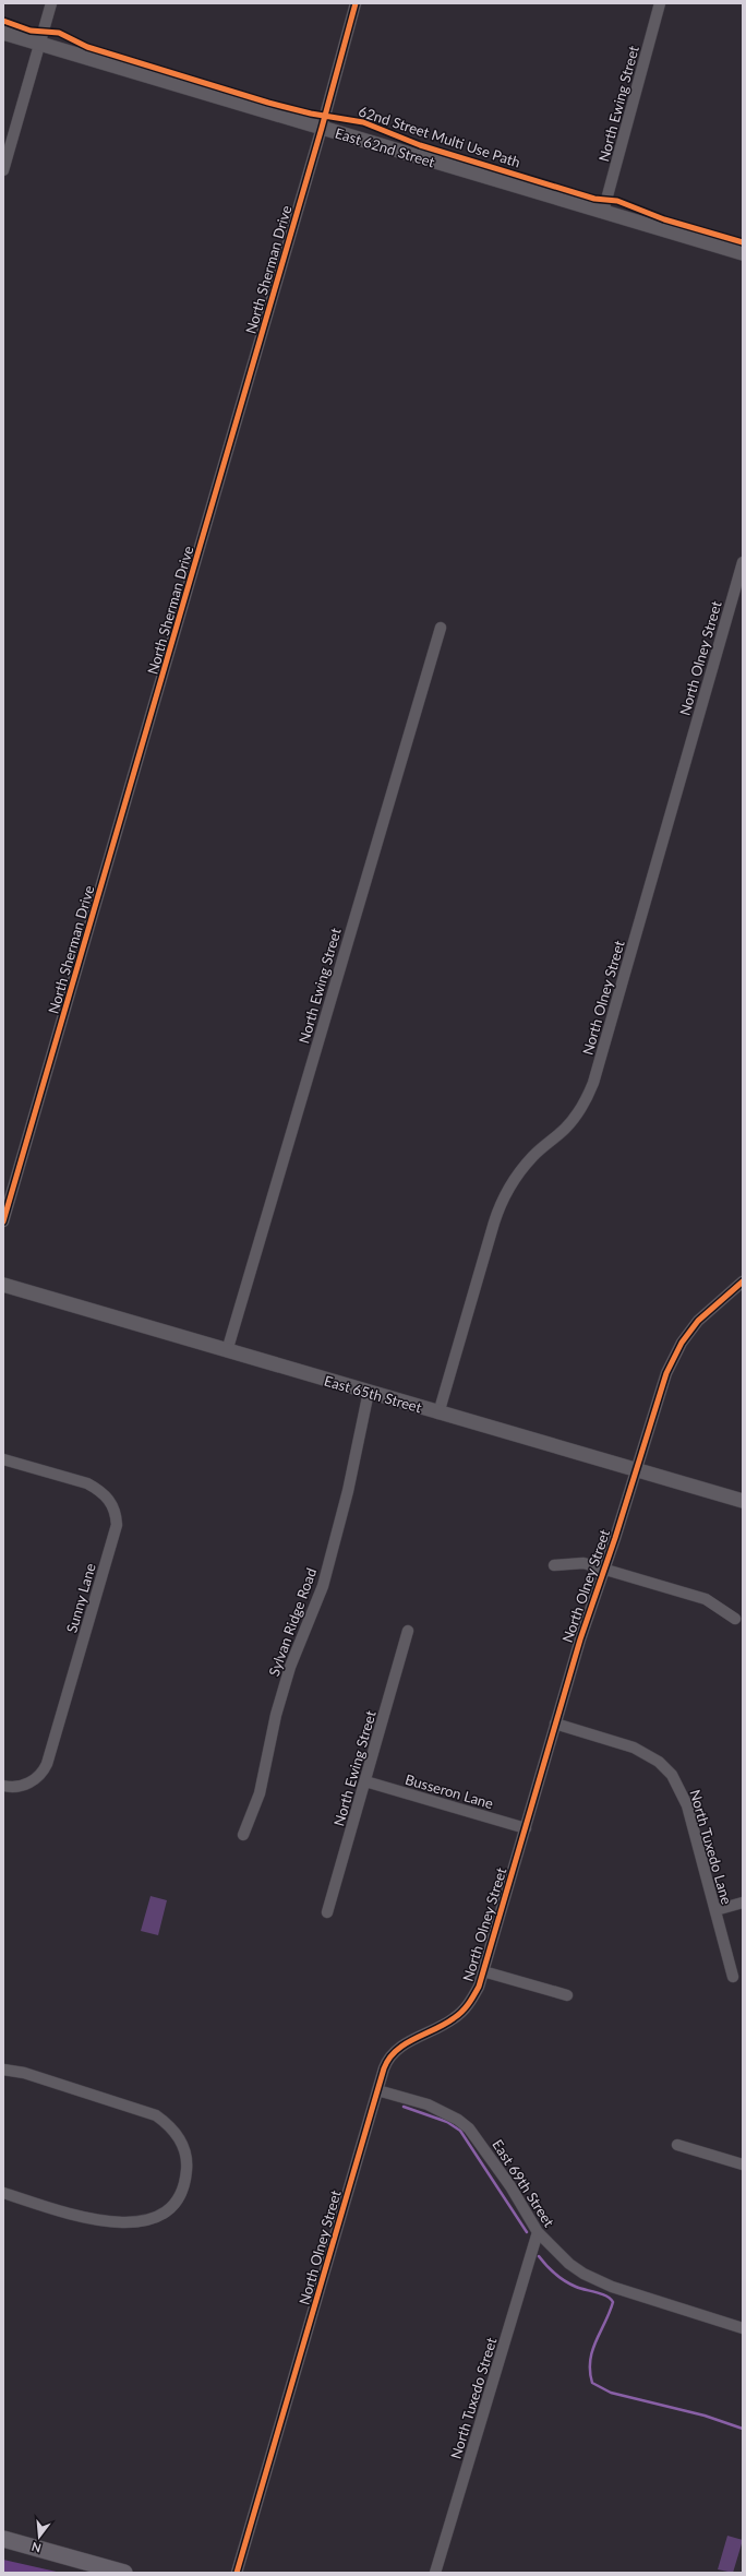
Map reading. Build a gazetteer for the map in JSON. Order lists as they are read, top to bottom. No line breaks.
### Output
{"streets":{"street":["North Ewing Street","East 62nd Street","North Sherman Drive","North Olney Street","East 65th Street","Sunny Lane","Sylvan Ridge Road","Busseron Lane","North Tuxedo Lane","East 69th Street","North Tuxedo Street"],"cycle path":["62nd Street Multi Use Path"]},"crossings":[["North Ewing Street","East 62nd Street"],["North Ewing Street","East 65th Street"],["North Ewing Street","Busseron Lane"],["East 62nd Street","North Sherman Drive"],["North Olney Street","East 65th Street"],["North Olney Street","Busseron Lane"],["North Olney Street","North Tuxedo Lane"],["North Olney Street","East 69th Street"],["East 65th Street","Sylvan Ridge Road"],["East 69th Street","North Tuxedo Street"]],"north":"bottom"}
